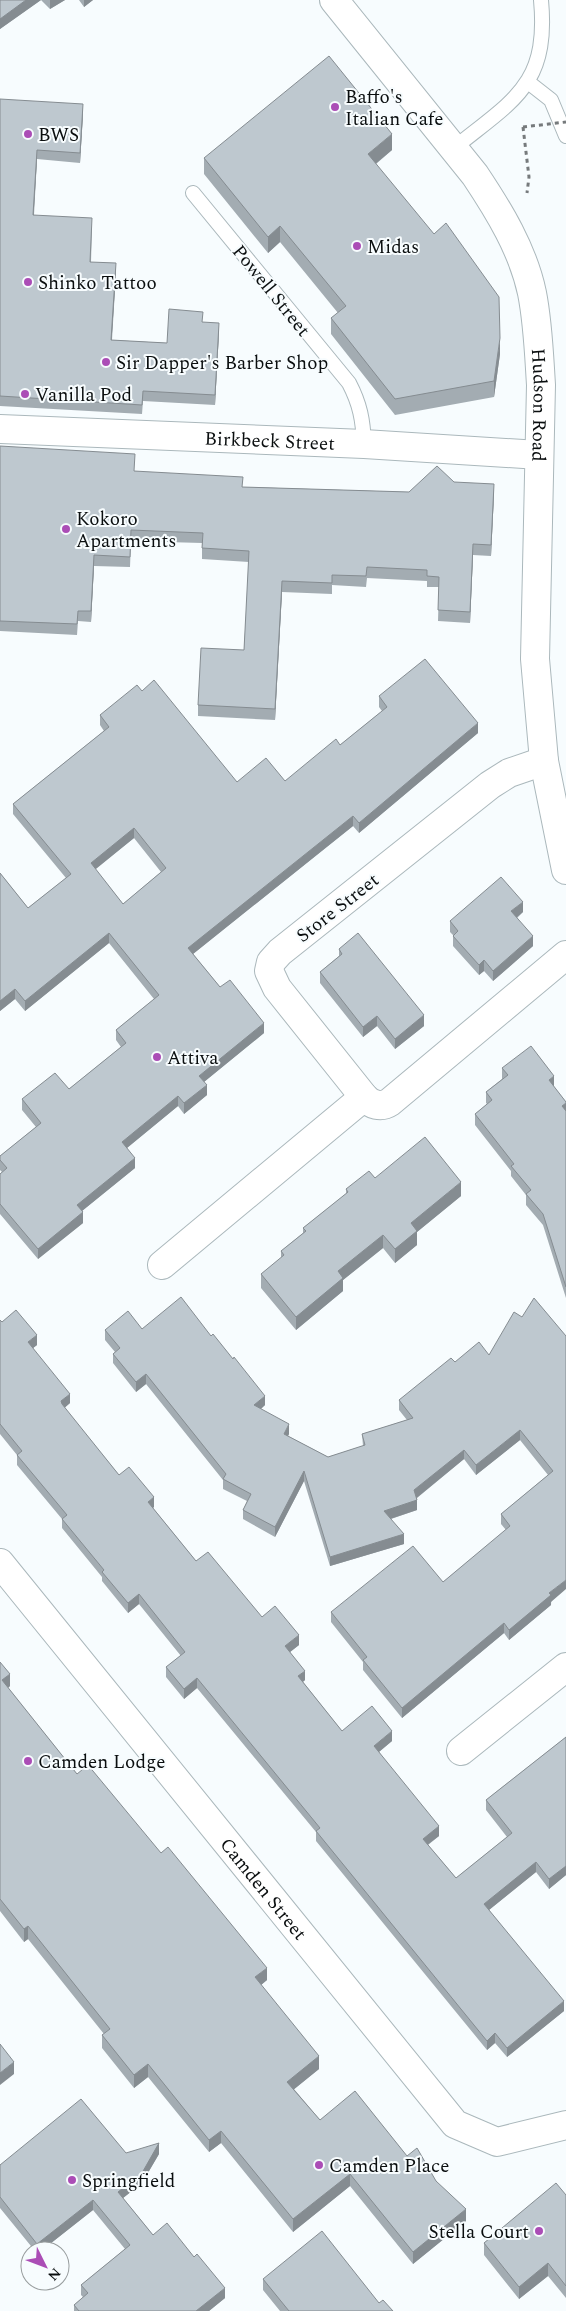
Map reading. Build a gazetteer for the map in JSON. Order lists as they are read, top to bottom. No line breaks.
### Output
{"streets":{"street":["Hudson Road","Birkbeck Street","Store Street","Camden Street"],"lane":["Powell Street"]},"crossings":[["Powell Street","Birkbeck Street"],["Hudson Road","Birkbeck Street"],["Hudson Road","Store Street"]],"places":["Baffo's Italian Cafe","BWS","Midas","Shinko Tattoo","Sir Dapper's Barber Shop","Vanilla Pod","Kokoro Apartments","Attiva","Camden Lodge","Camden Place","Springfield","Stella Court"],"north":"bottom right"}
